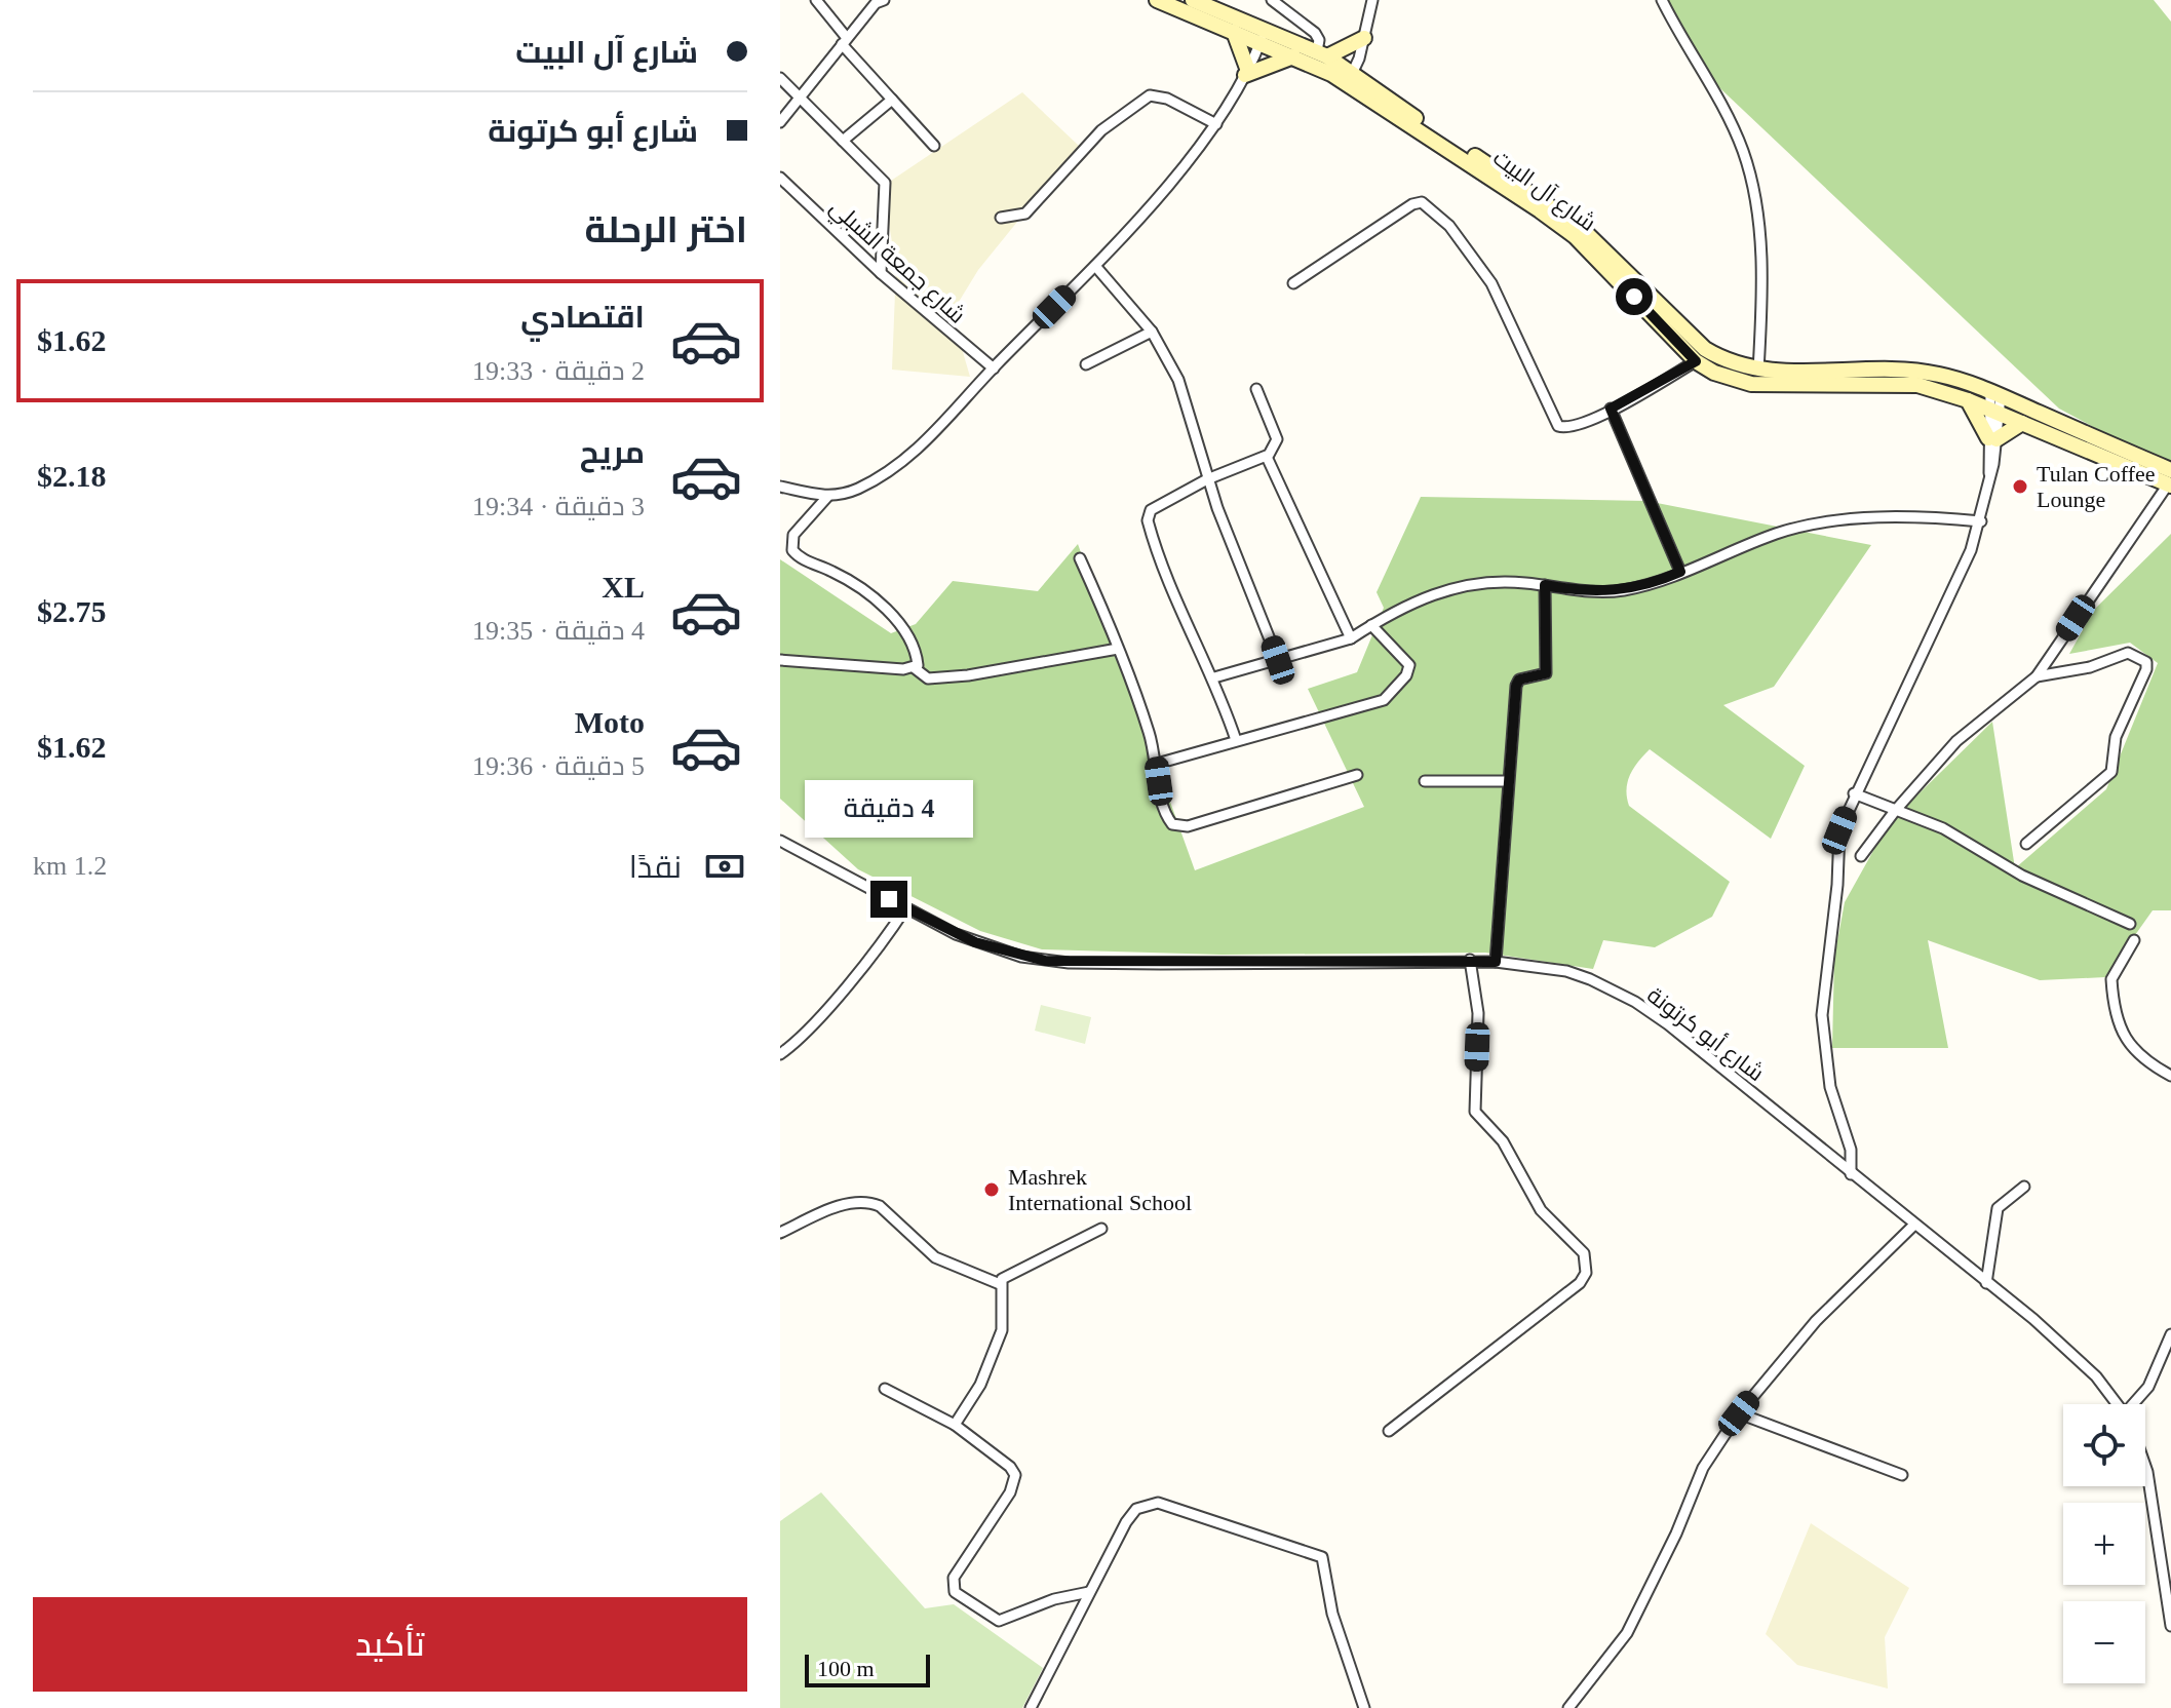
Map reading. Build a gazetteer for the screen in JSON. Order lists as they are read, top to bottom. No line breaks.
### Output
{"streets":{"street":["شارع آل البيت","شارع جمعة الشبلي","شارع أبو كرتونة"]},"places":["Tulan Coffee Lounge","Mashrek International School"],"scale_bar":"100 m","page":{"banner":["شارع آل البيت","شارع أبو كرتونة"],"heading":"اختر الرحلة","list":[{"name":"اقتصادي","note":"2 دقيقة · 19:33","value":"$1.62"},{"name":"مريح","note":"3 دقيقة · 19:34","value":"$2.18"},{"name":"XL","note":"4 دقيقة · 19:35","value":"$2.75"},{"name":"Moto","note":"5 دقيقة · 19:36","value":"$1.62"}],"bubble":"4 دقيقة","pay":["نقدًا","1.2 km"],"map_buttons":["+","−"],"buttons":"تأكيد","scale":"100 m"}}
